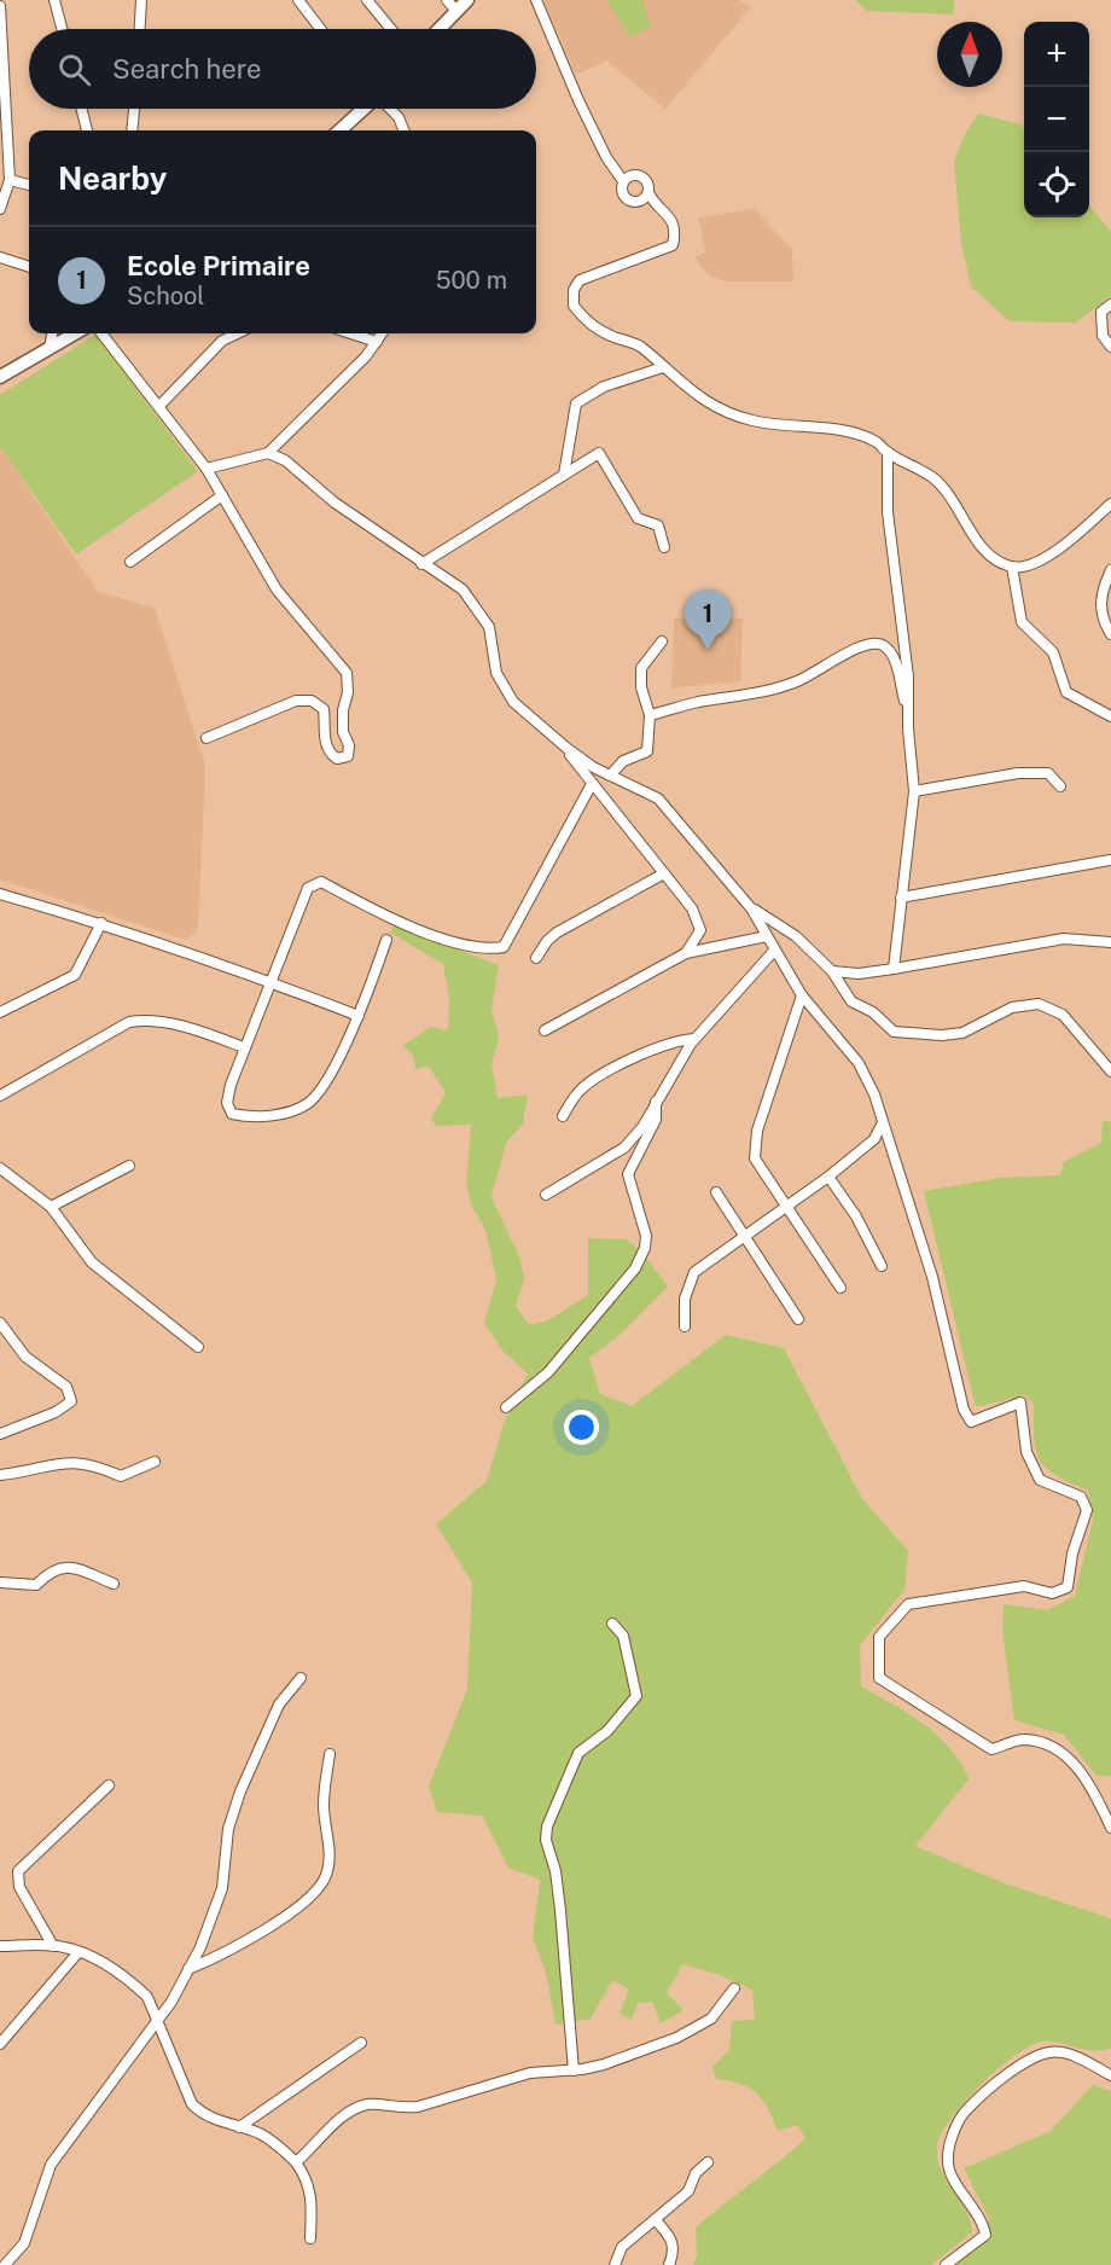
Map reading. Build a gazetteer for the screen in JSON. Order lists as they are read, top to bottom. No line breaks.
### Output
{"north":"top","page":{"map_buttons":["+","−"],"search":"Search here","heading":"Nearby","list":[{"mark":"1","name":"Ecole Primaire","note":"School","value":"500 m"}],"pins":"1"}}
